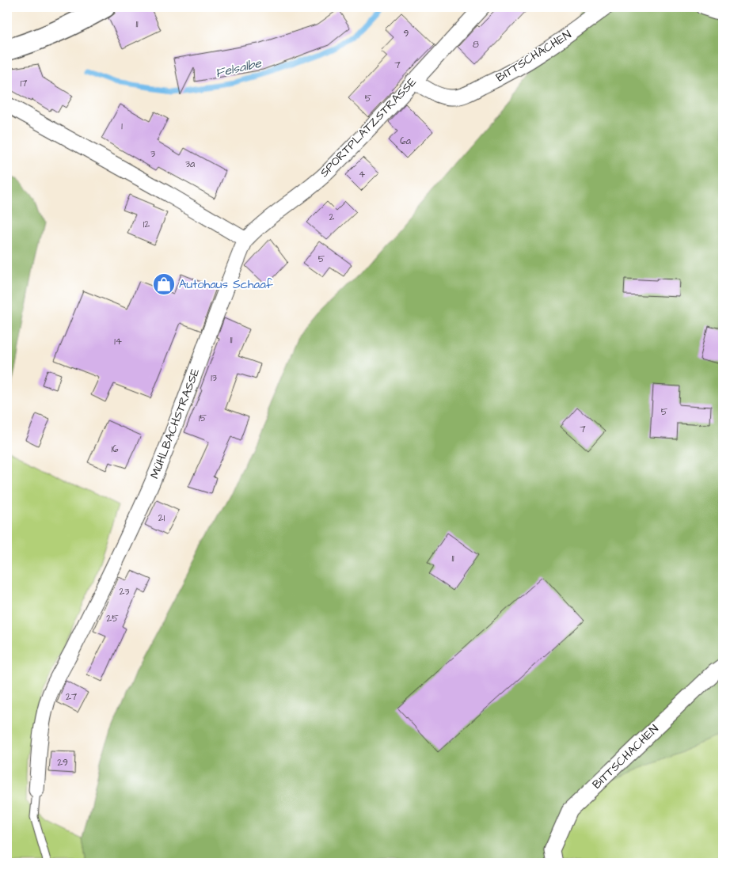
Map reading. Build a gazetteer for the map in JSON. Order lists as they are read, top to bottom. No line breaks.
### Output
{"streets":{"street":["BITTSCHACHEN","SPORTPLATZSTRASSE","MÜHLBACHSTRASSE"]},"crossings":[["BITTSCHACHEN","SPORTPLATZSTRASSE"],["SPORTPLATZSTRASSE","MÜHLBACHSTRASSE"]],"water":["Felsalbe"],"places":{"shop":["Autohaus Schaaf"]},"house_numbers":["11","9","8","7","17","5","1","6a","3","3a","4","2","12","5","11","14","13","5","15","7","16","21","11","23","25","27","29"]}
